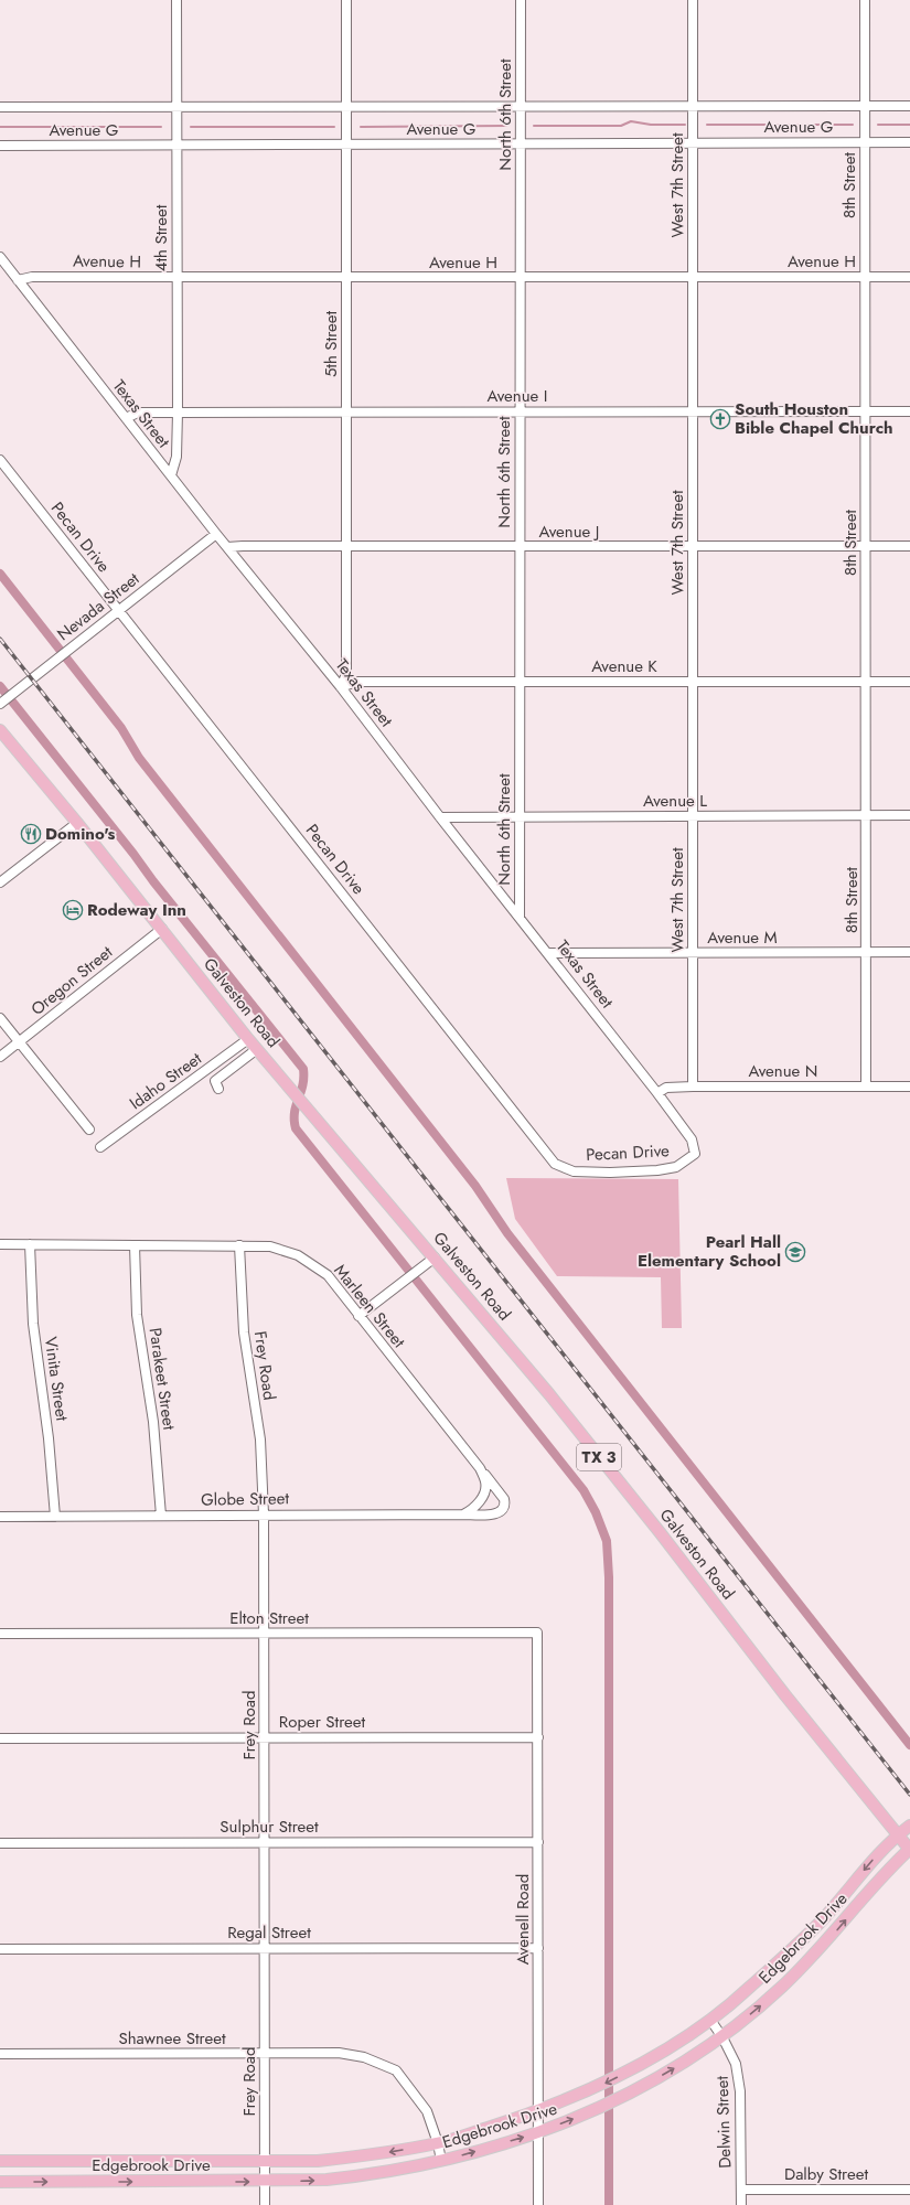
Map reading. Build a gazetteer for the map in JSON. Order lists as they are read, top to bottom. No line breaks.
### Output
{"streets":{"main road":["Galveston Road","TX 3","Edgebrook Drive"],"street":["North 6th Street","Avenue G","West 7th Street","8th Street","4th Street","Avenue H","5th Street","Avenue I","Texas Street","Avenue J","Pecan Drive","Nevada Street","Avenue K","Avenue L","Avenue M","Oregon Street","Avenue N","Idaho Street","Marleen Street","Frey Road","Vinita Street","Parakeet Street","Globe Street","Elton Street","Roper Street","Sulphur Street","Avenell Road","Regal Street","Shawnee Street","Delwin Street","Dalby Street"]},"crossings":[["North 6th Street","Avenue G"],["North 6th Street","Avenue H"],["North 6th Street","Avenue I"],["North 6th Street","Texas Street"],["North 6th Street","Avenue J"],["North 6th Street","Avenue K"],["North 6th Street","Avenue L"],["Avenue G","West 7th Street"],["Avenue G","8th Street"],["Avenue G","4th Street"],["Avenue G","5th Street"],["West 7th Street","Avenue H"],["West 7th Street","Avenue I"],["West 7th Street","Avenue J"],["West 7th Street","Avenue K"],["West 7th Street","Avenue L"],["West 7th Street","Avenue M"],["West 7th Street","Avenue N"],["8th Street","Avenue H"],["8th Street","Avenue I"],["8th Street","Avenue J"],["8th Street","Avenue K"],["8th Street","Avenue L"],["8th Street","Avenue M"],["8th Street","Avenue N"],["4th Street","Avenue H"],["4th Street","Avenue I"],["4th Street","Texas Street"],["Avenue H","5th Street"],["Avenue H","Texas Street"],["5th Street","Avenue I"],["5th Street","Texas Street"],["5th Street","Avenue J"],["5th Street","Avenue K"],["Avenue I","Texas Street"],["Texas Street","Avenue J"],["Texas Street","Pecan Drive"],["Texas Street","Nevada Street"],["Texas Street","Avenue K"],["Texas Street","Avenue L"],["Texas Street","Avenue M"],["Texas Street","Avenue N"],["Pecan Drive","Nevada Street"],["Oregon Street","Galveston Road"],["Galveston Road","Idaho Street"],["Galveston Road","Edgebrook Drive"],["Marleen Street","Frey Road"],["Marleen Street","Vinita Street"],["Marleen Street","Parakeet Street"],["Marleen Street","Globe Street"],["Frey Road","Globe Street"],["Frey Road","Elton Street"],["Frey Road","Roper Street"],["Frey Road","Sulphur Street"],["Frey Road","Regal Street"],["Frey Road","Edgebrook Drive"],["Frey Road","Shawnee Street"],["Vinita Street","Globe Street"],["Parakeet Street","Globe Street"],["Elton Street","Avenell Road"],["Roper Street","Avenell Road"],["Sulphur Street","Avenell Road"],["Avenell Road","Regal Street"],["Avenell Road","Edgebrook Drive"],["Edgebrook Drive","Shawnee Street"],["Edgebrook Drive","Delwin Street"],["Delwin Street","Dalby Street"]],"places":{"church":["South Houston Bible Chapel Church"],"restaurant":["Domino's"],"hotel":["Rodeway Inn"],"school or university":["Pearl Hall Elementary School"]}}
